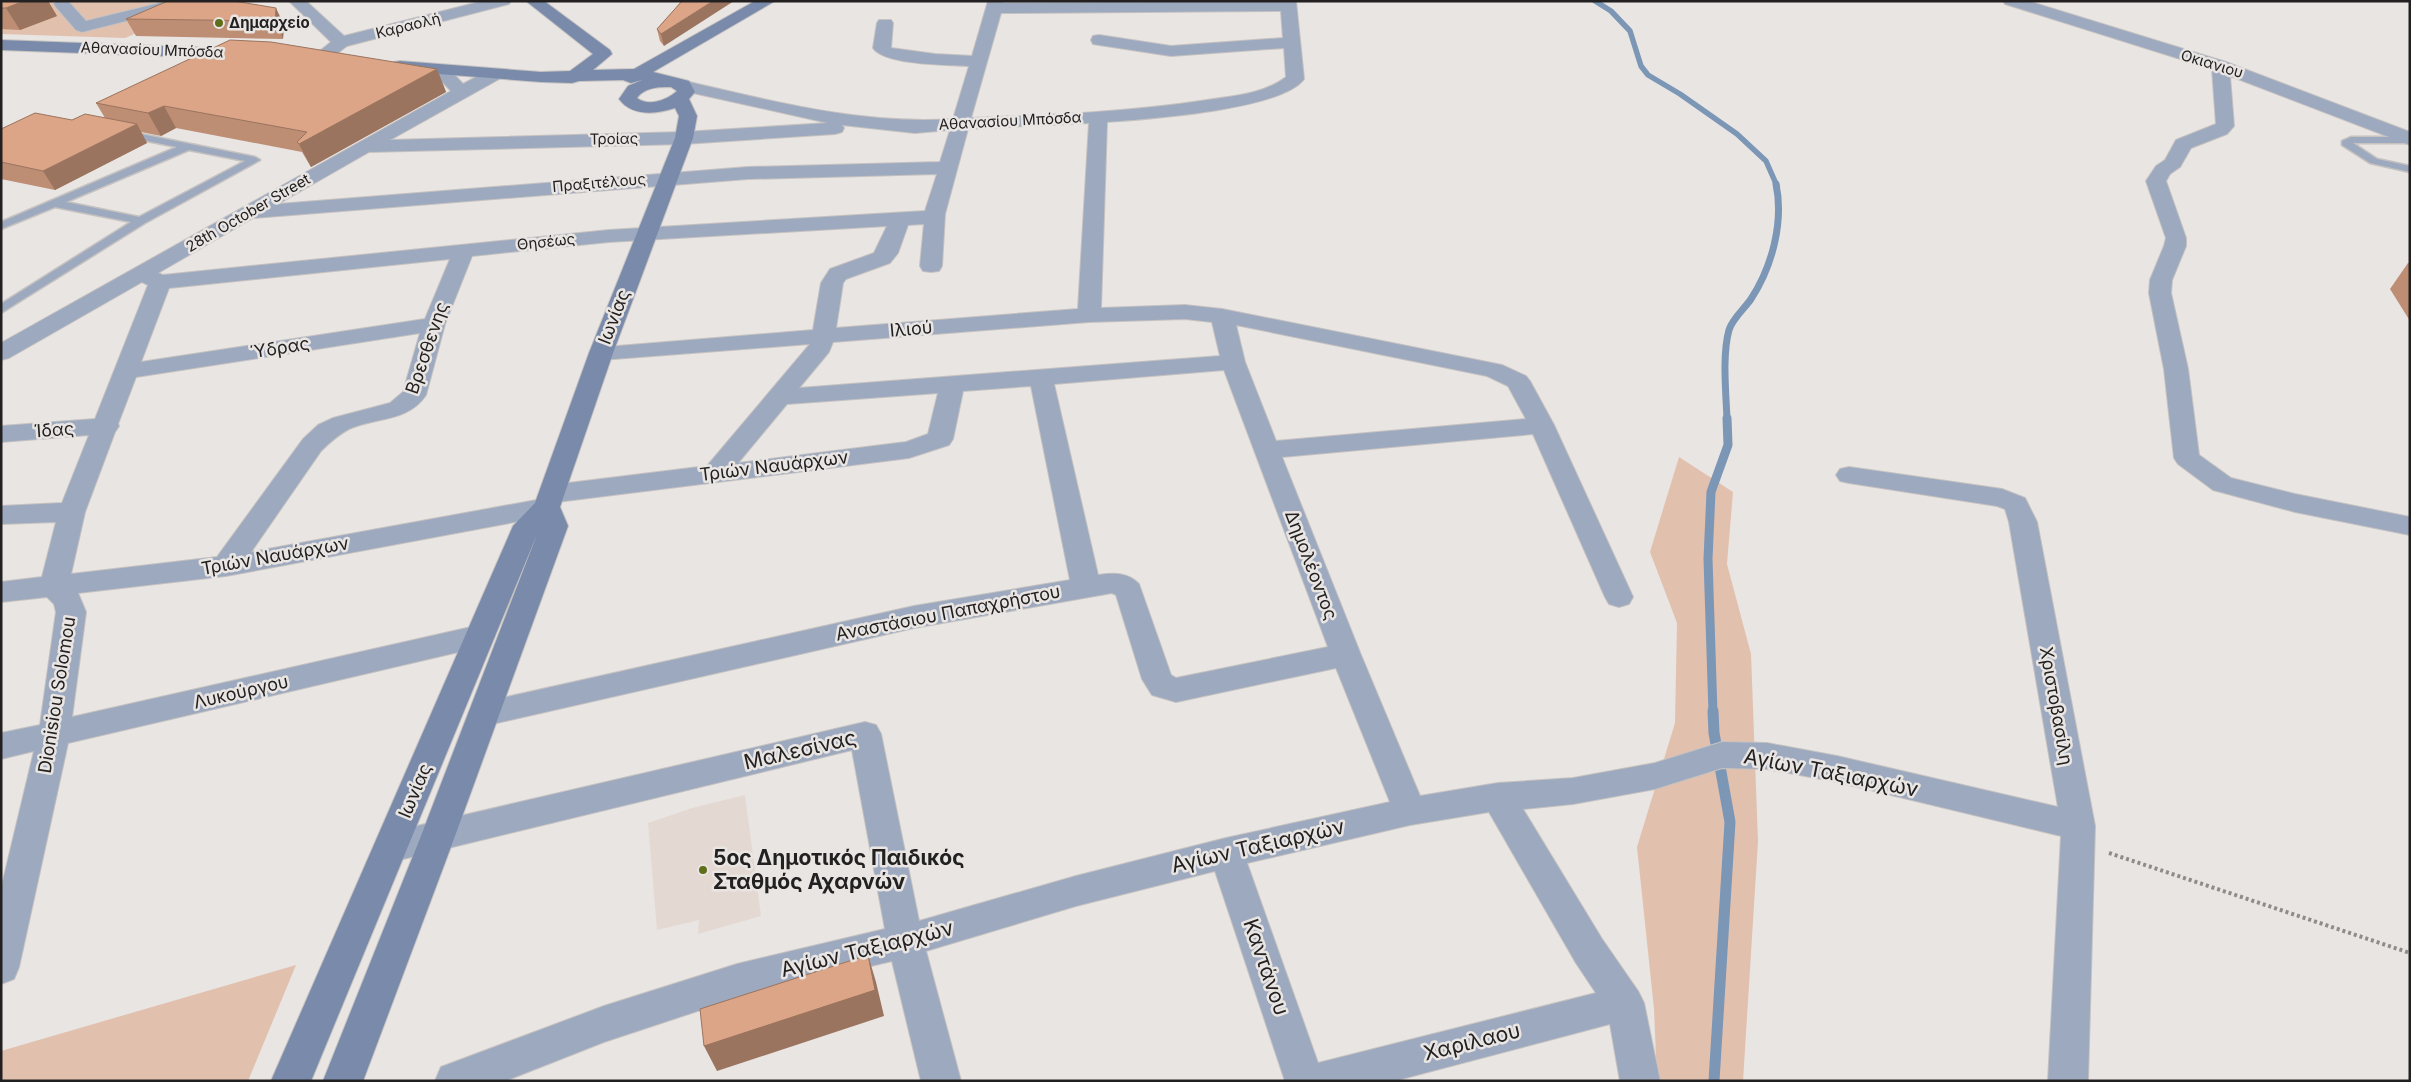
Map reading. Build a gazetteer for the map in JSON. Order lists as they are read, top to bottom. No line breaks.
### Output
{"streets":{"main road":["Αθανασίου Μπόσδα","Ιωνίας"],"street":["Καραολή","Οκιανιου","Τροίας","Πραξιτέλους","28th October Street","Θησέως","Ιλιού","Ύδρας","Βρεσθενης","Ίδας","Τριών Ναυάρχων","Δημολέοντος","Αναστάσιου Παπαχρήστου","Λυκούργου","Dionisiou Solomou","Χριστοβασίλη","Μαλεσίνας","Αγίων Ταξιαρχών","Καντάνου","Χαριλαου"]},"crossings":[["Αθανασίου Μπόσδα","Τροίας"],["Αθανασίου Μπόσδα","28th October Street"],["Αθανασίου Μπόσδα","Ιωνίας"],["Τροίας","28th October Street"],["Τροίας","Ιωνίας"],["Πραξιτέλους","28th October Street"],["Πραξιτέλους","Ιωνίας"],["28th October Street","Θησέως"],["Θησέως","Ιωνίας"],["Θησέως","Βρεσθενης"],["Ιωνίας","Ιλιού"],["Ιωνίας","Τριών Ναυάρχων"],["Ιωνίας","Αναστάσιου Παπαχρήστου"],["Ιωνίας","Λυκούργου"],["Ιωνίας","Μαλεσίνας"],["Ιλιού","Δημολέοντος"],["Ύδρας","Βρεσθενης"],["Βρεσθενης","Τριών Ναυάρχων"],["Τριών Ναυάρχων","Dionisiou Solomou"],["Δημολέοντος","Αναστάσιου Παπαχρήστου"],["Δημολέοντος","Αγίων Ταξιαρχών"],["Λυκούργου","Dionisiou Solomou"],["Χριστοβασίλη","Αγίων Ταξιαρχών"],["Μαλεσίνας","Αγίων Ταξιαρχών"],["Αγίων Ταξιαρχών","Καντάνου"]],"places":["Δημαρχείο","5ος Δημοτικός Παιδικός Σταθμός Αχαρνών"]}
